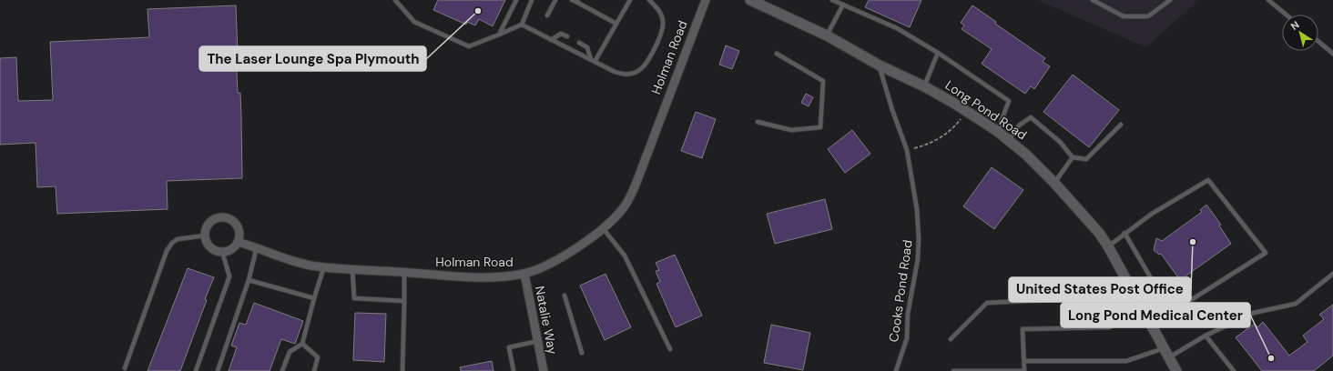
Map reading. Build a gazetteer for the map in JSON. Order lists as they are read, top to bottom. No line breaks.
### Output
{"streets":{"street":["Holman Road","Long Pond Road","Natalie Way"],"lane":["Cooks Pond Road"]},"crossings":[["Holman Road","Natalie Way"],["Long Pond Road","Cooks Pond Road"]],"places":["The Laser Lounge Spa Plymouth","United States Post Office","Long Pond Medical Center"],"north":"top left"}
